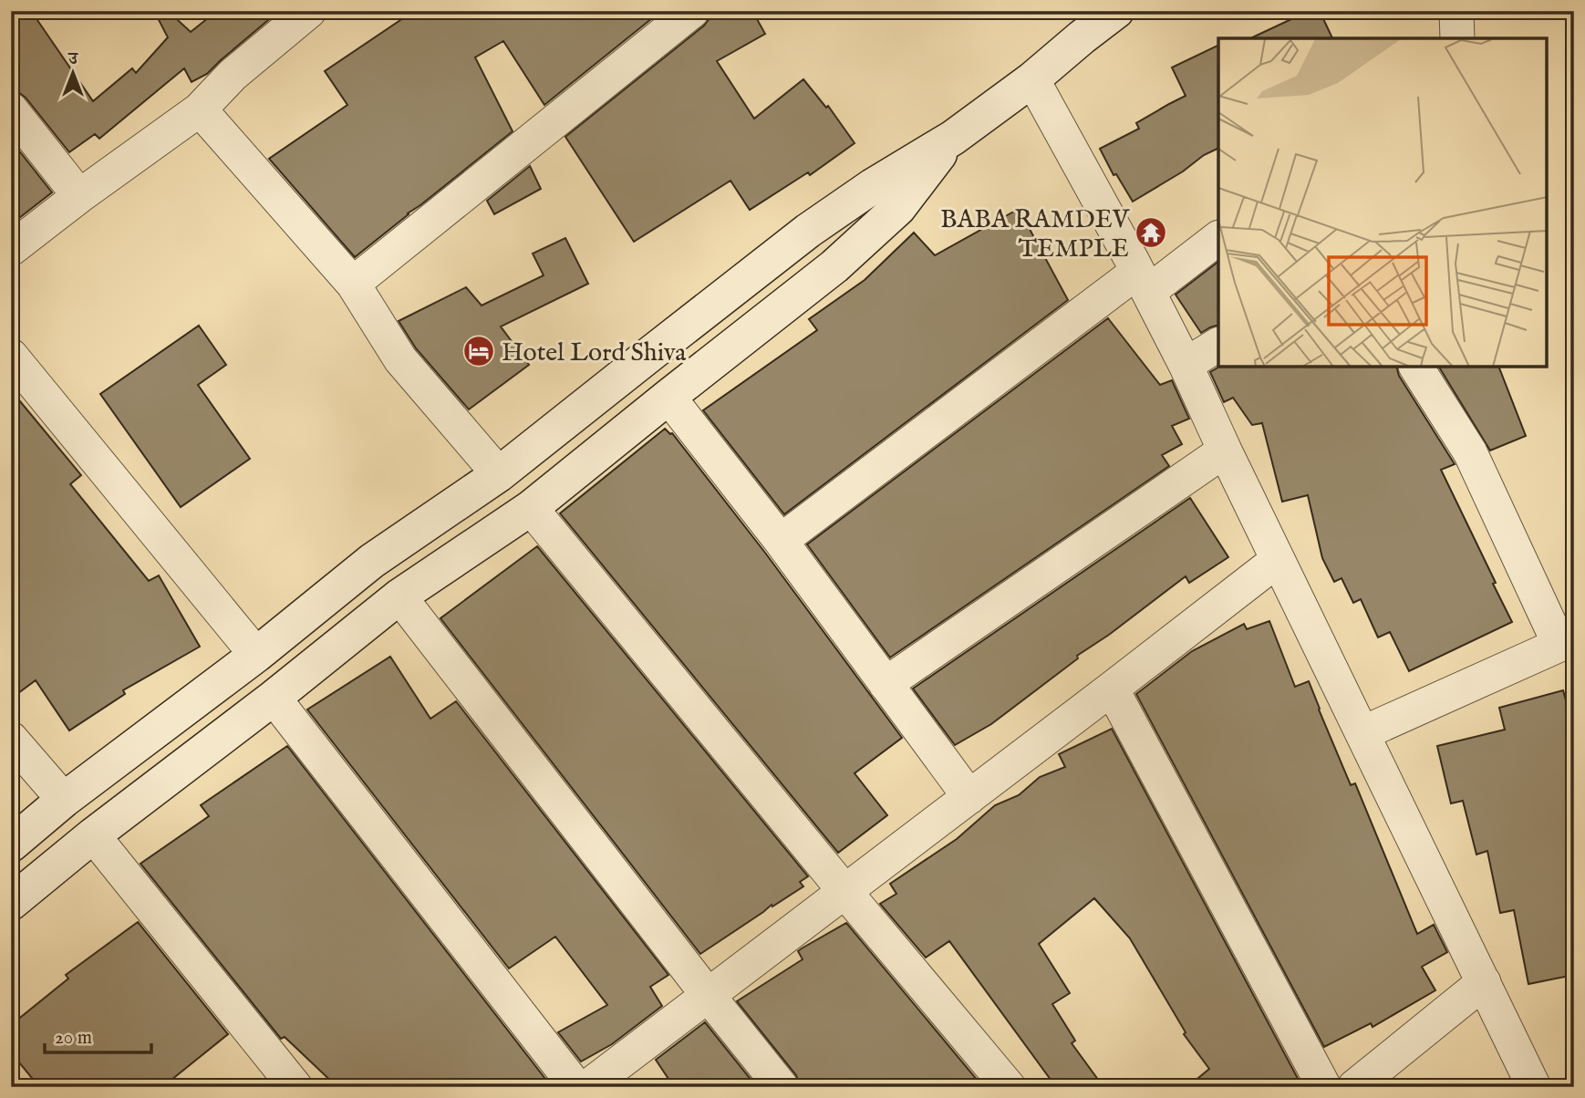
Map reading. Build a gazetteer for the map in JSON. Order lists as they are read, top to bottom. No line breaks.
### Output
{"places":{"temple":["BABA RAMDEV TEMPLE"],"hotel":["Hotel Lord Shiva"]},"scale_bar":"20 m","north":"top"}
